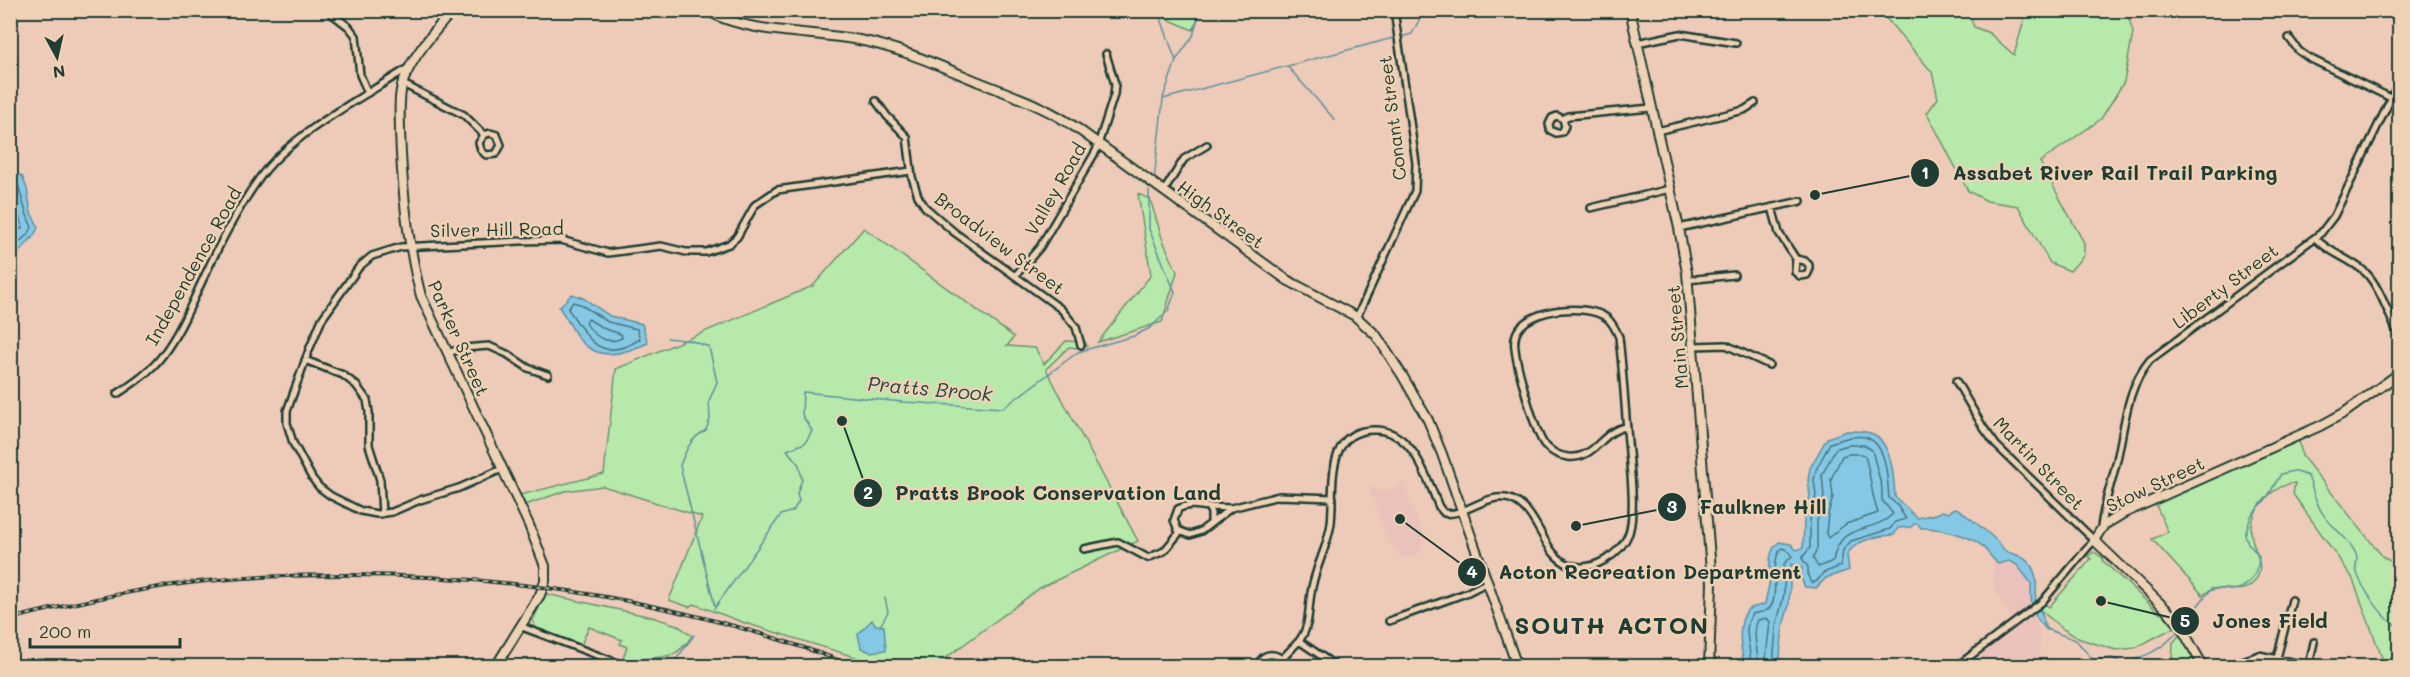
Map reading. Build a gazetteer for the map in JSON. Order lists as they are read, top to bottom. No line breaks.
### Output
{"streets":{"street":["Conant Street","Valley Road","High Street","Silver Hill Road","Broadview Street","Independence Road","Liberty Street","Main Street","Parker Street","Martin Street","Stow Street"]},"crossings":[["Conant Street","High Street"],["Valley Road","High Street"],["Valley Road","Broadview Street"],["Silver Hill Road","Broadview Street"],["Silver Hill Road","Parker Street"],["Independence Road","Parker Street"],["Liberty Street","Stow Street"],["Martin Street","Stow Street"]],"districts":["SOUTH ACTON"],"water":["Pratts Brook"],"places":["Assabet River Rail Trail Parking","Pratts Brook Conservation Land","Acton Recreation Department","Faulkner Hill","Jones Field"],"scale_bar":"200 m","north":"bottom"}
